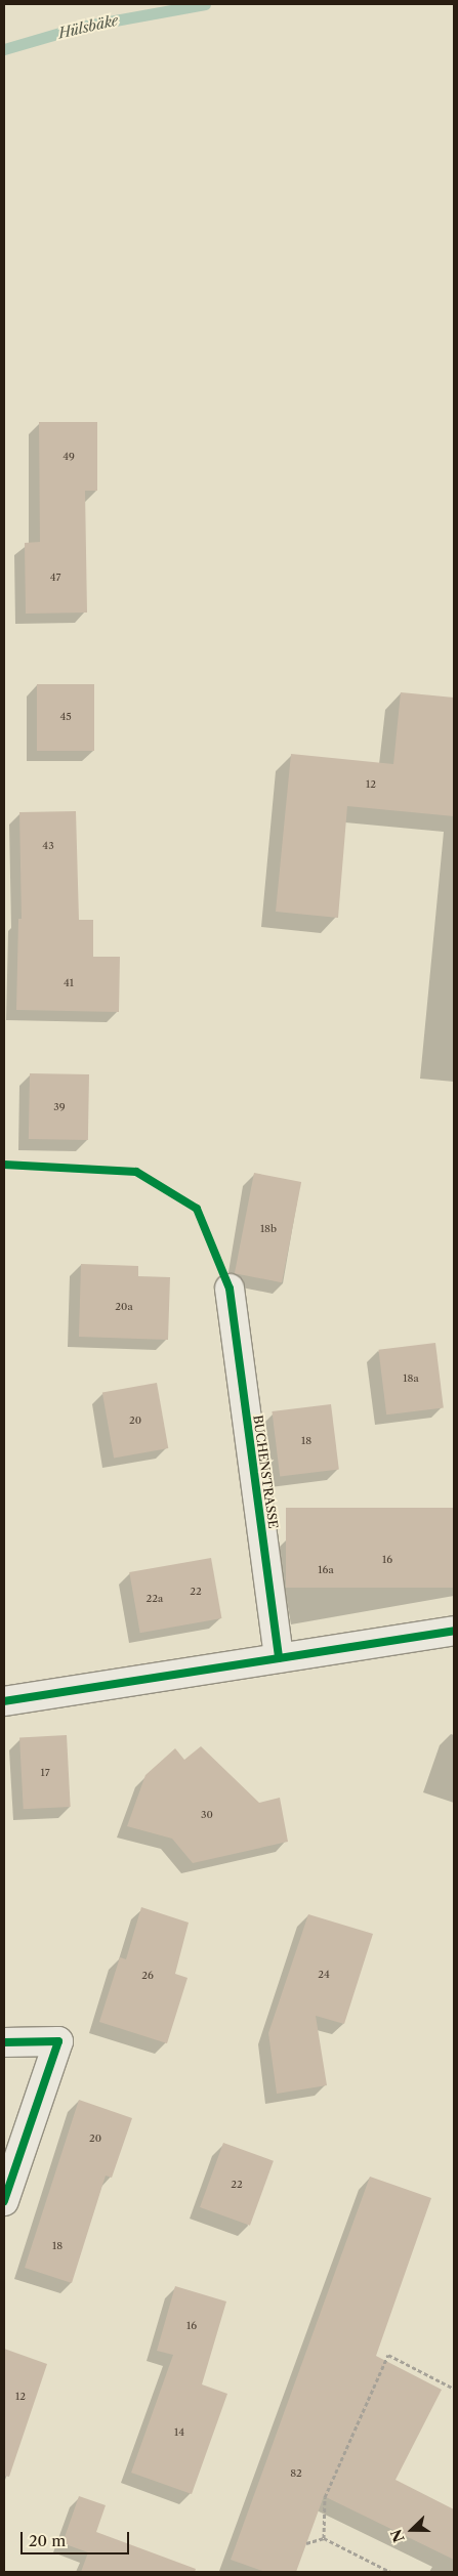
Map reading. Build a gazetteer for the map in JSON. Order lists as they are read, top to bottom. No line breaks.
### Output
{"streets":{"street":["BUCHENSTRASSE"]},"water":["Hülsbäke"],"house_numbers":["49","47","45","12","43","41","39","18b","20a","18a","20","18","16","16a","22","22a","17","30","24","26","20","22","18","16","12","14","82"],"scale_bar":"20 m","north":"left"}
